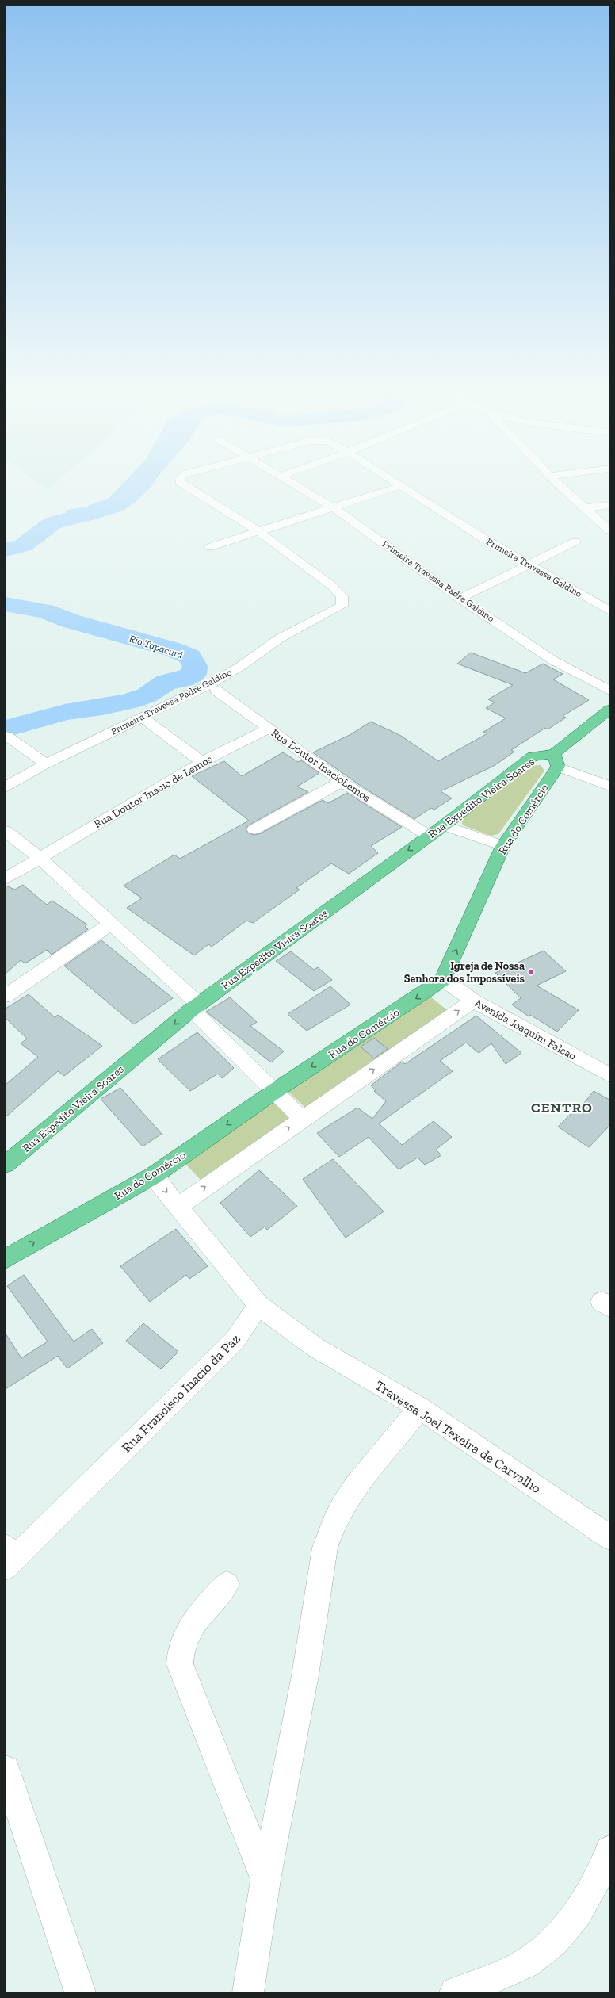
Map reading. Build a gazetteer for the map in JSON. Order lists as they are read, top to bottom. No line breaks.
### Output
{"streets":{"main road":["Rua Expedito Vieira Soares","Rua do Comércio"],"street":["Primeira Travessa Galdino","Primeira Travessa Padre Galdino","Rua Doutor InacioLemos","Rua Doutor Inacio de Lemos","Avenida Joaquim Falcao","Rua Francisco Inacio da Paz","Travessa Joel Texeira de Carvalho"]},"crossings":[["Rua Doutor InacioLemos","Rua Doutor Inacio de Lemos"],["Rua Doutor InacioLemos","Rua Expedito Vieira Soares"],["Rua Expedito Vieira Soares","Rua do Comércio"],["Rua do Comércio","Avenida Joaquim Falcao"],["Rua Francisco Inacio da Paz","Travessa Joel Texeira de Carvalho"]],"one_way":["Rua Expedito Vieira Soares"],"districts":["CENTRO"],"water":["Rio Tapacurá"],"places":["Igreja de Nossa Senhora dos Impossíveis"]}
